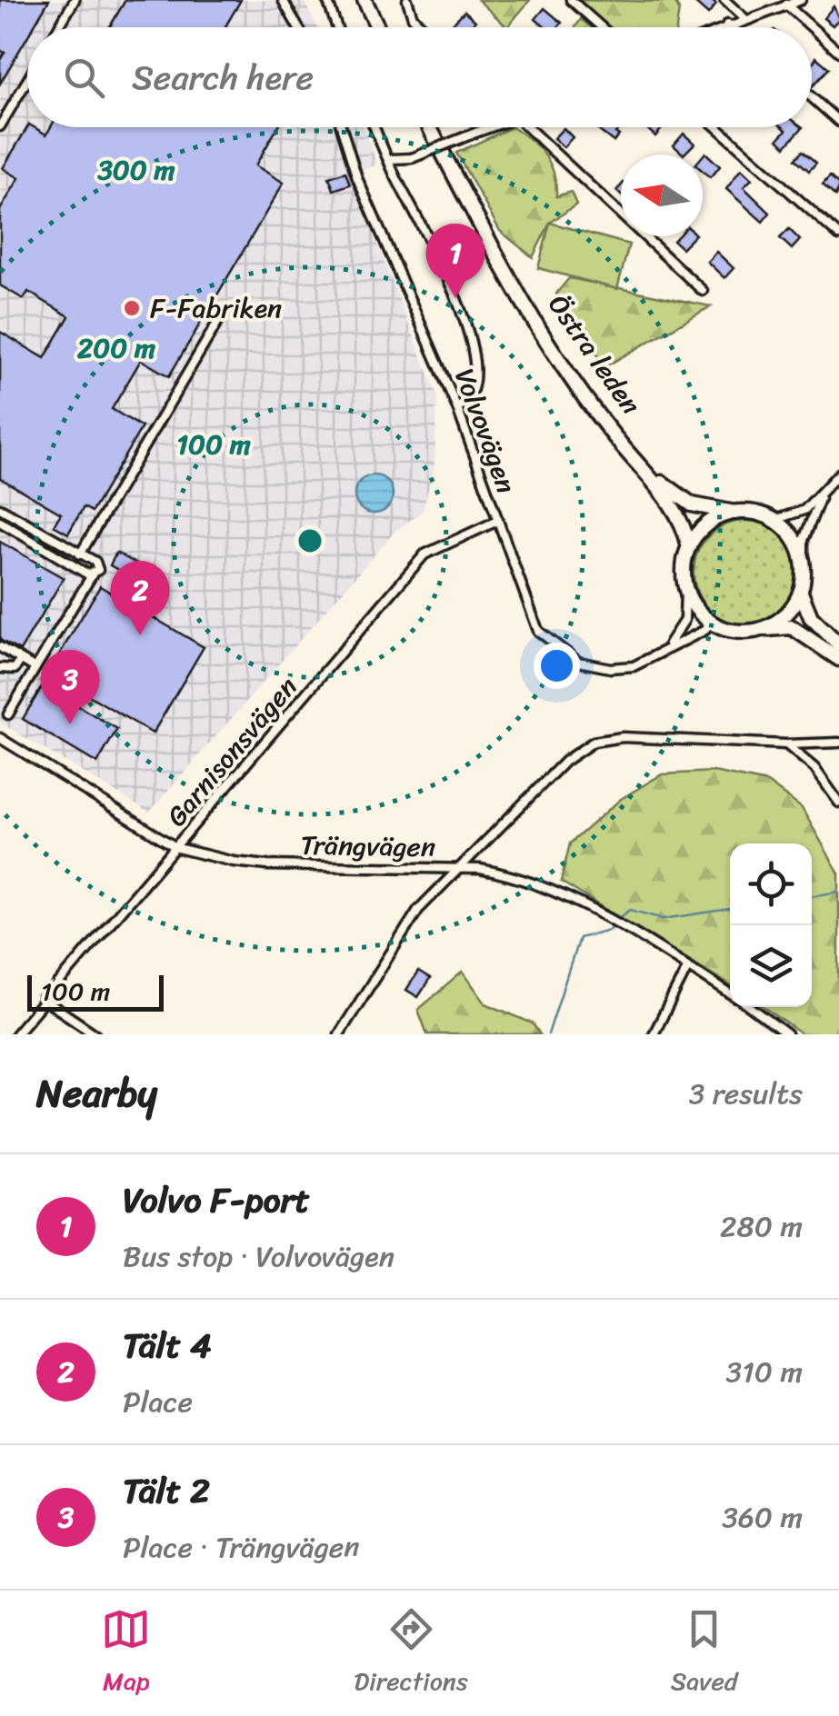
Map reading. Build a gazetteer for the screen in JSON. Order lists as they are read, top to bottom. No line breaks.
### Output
{"streets":{"highway":["Östra leden"],"street":["Volvovägen","Garnisonsvägen","Trängvägen"]},"crossings":[["Östra leden","Volvovägen"],["Volvovägen","Garnisonsvägen"],["Garnisonsvägen","Trängvägen"]],"places":["F-Fabriken"],"scale_bar":"100 m","north":"left","page":{"search":"Search here","pins":["1","2","3"],"scale":"100 m","heading":["Nearby","3 results"],"list":[{"mark":"1","name":"Volvo F-port","note":"Bus stop · Volvovägen","value":"280 m"},{"mark":"2","name":"Tält 4","note":"Place","value":"310 m"},{"mark":"3","name":"Tält 2","note":"Place · Trängvägen","value":"360 m"}],"nav":["Map","Directions","Saved"]},"rings":["300 m","200 m","100 m"]}
